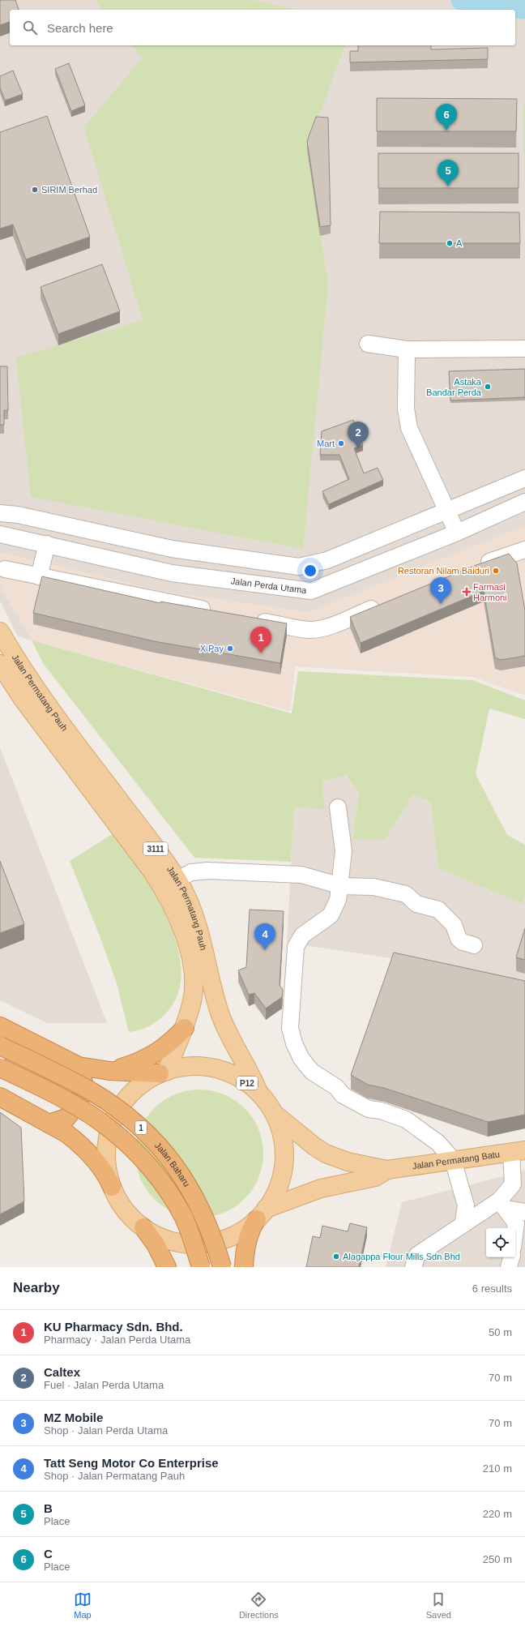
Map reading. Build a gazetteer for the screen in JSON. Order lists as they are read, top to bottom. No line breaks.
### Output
{"streets":{"highway":["1","Jalan Baharu"],"main road":["Jalan Permatang Pauh","3111","P12","Jalan Permatang Batu"],"street":["Jalan Perda Utama"]},"crossings":[["Jalan Permatang Pauh","P12"],["P12","Jalan Permatang Batu"]],"places":{"other":["SIRIM Berhad","A","Astaka Bandar Perda","Mart","Restoran Nilam Baiduri","X Pay","Alagappa Flour Mills Sdn Bhd"],"health":["Farmasi Harmoni"]},"page":{"search":"Search here","pins":["6","5","2","3","1","4"],"heading":["Nearby","6 results"],"list":[{"mark":"1","name":"KU Pharmacy Sdn. Bhd.","note":"Pharmacy · Jalan Perda Utama","value":"50 m"},{"mark":"2","name":"Caltex","note":"Fuel · Jalan Perda Utama","value":"70 m"},{"mark":"3","name":"MZ Mobile","note":"Shop · Jalan Perda Utama","value":"70 m"},{"mark":"4","name":"Tatt Seng Motor Co Enterprise","note":"Shop · Jalan Permatang Pauh","value":"210 m"},{"mark":"5","name":"B","note":"Place","value":"220 m"},{"mark":"6","name":"C","note":"Place","value":"250 m"}],"nav":["Map","Directions","Saved"]}}
